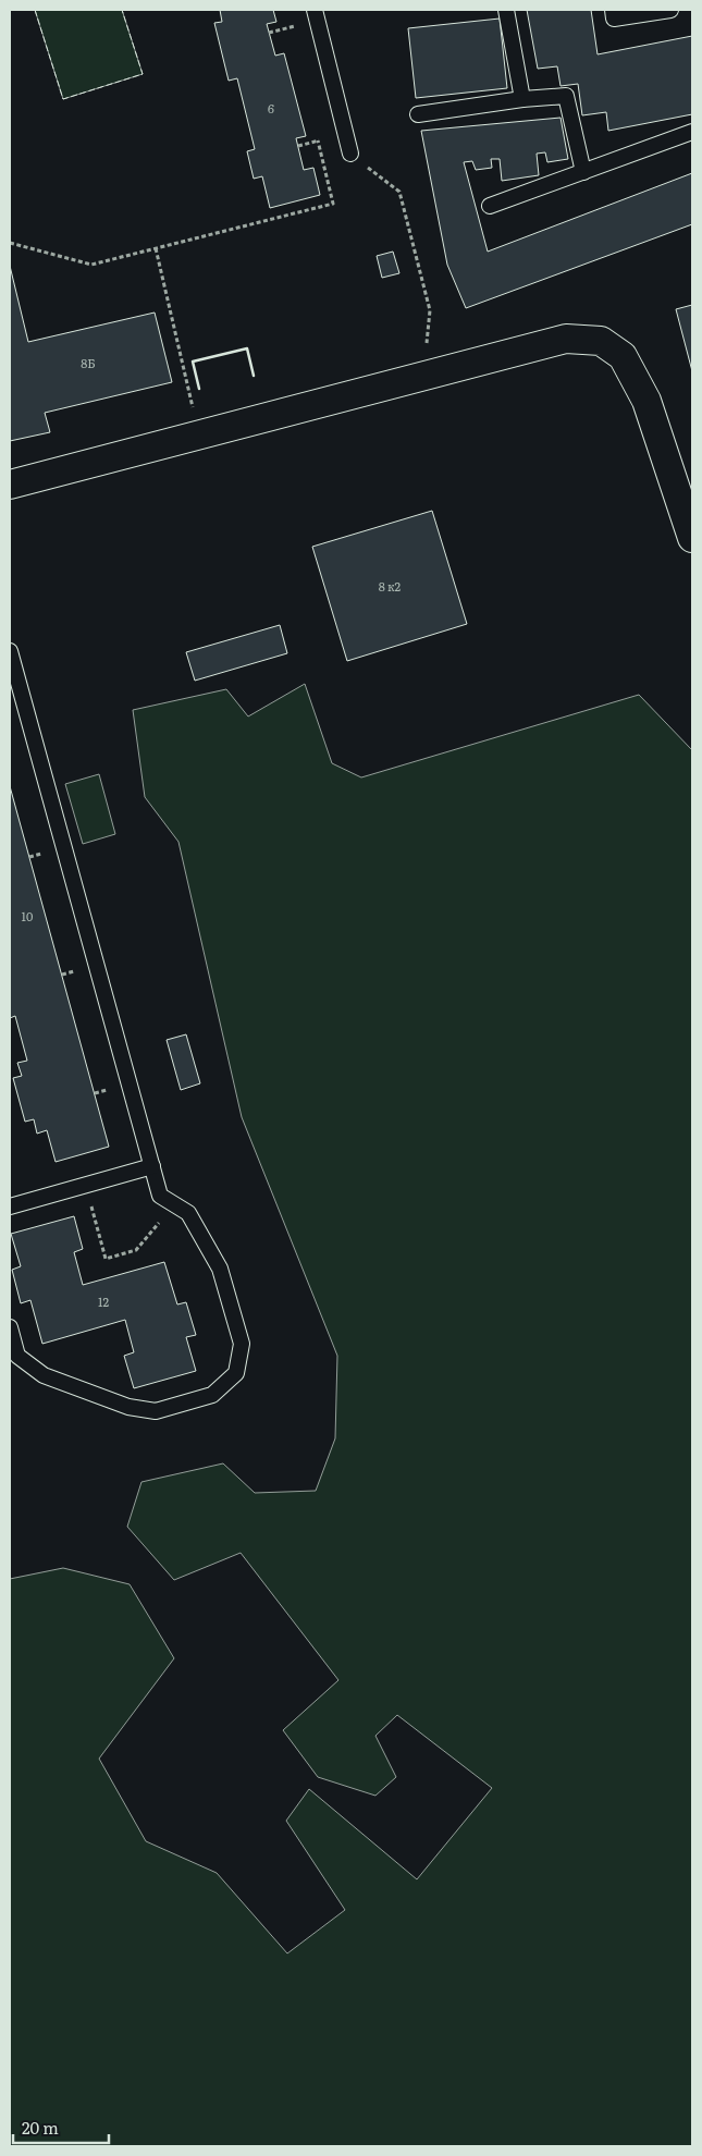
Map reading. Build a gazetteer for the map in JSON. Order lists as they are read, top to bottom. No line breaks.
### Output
{"house_numbers":["6","8Б","8 к2","10","12"],"scale_bar":"20 m"}
